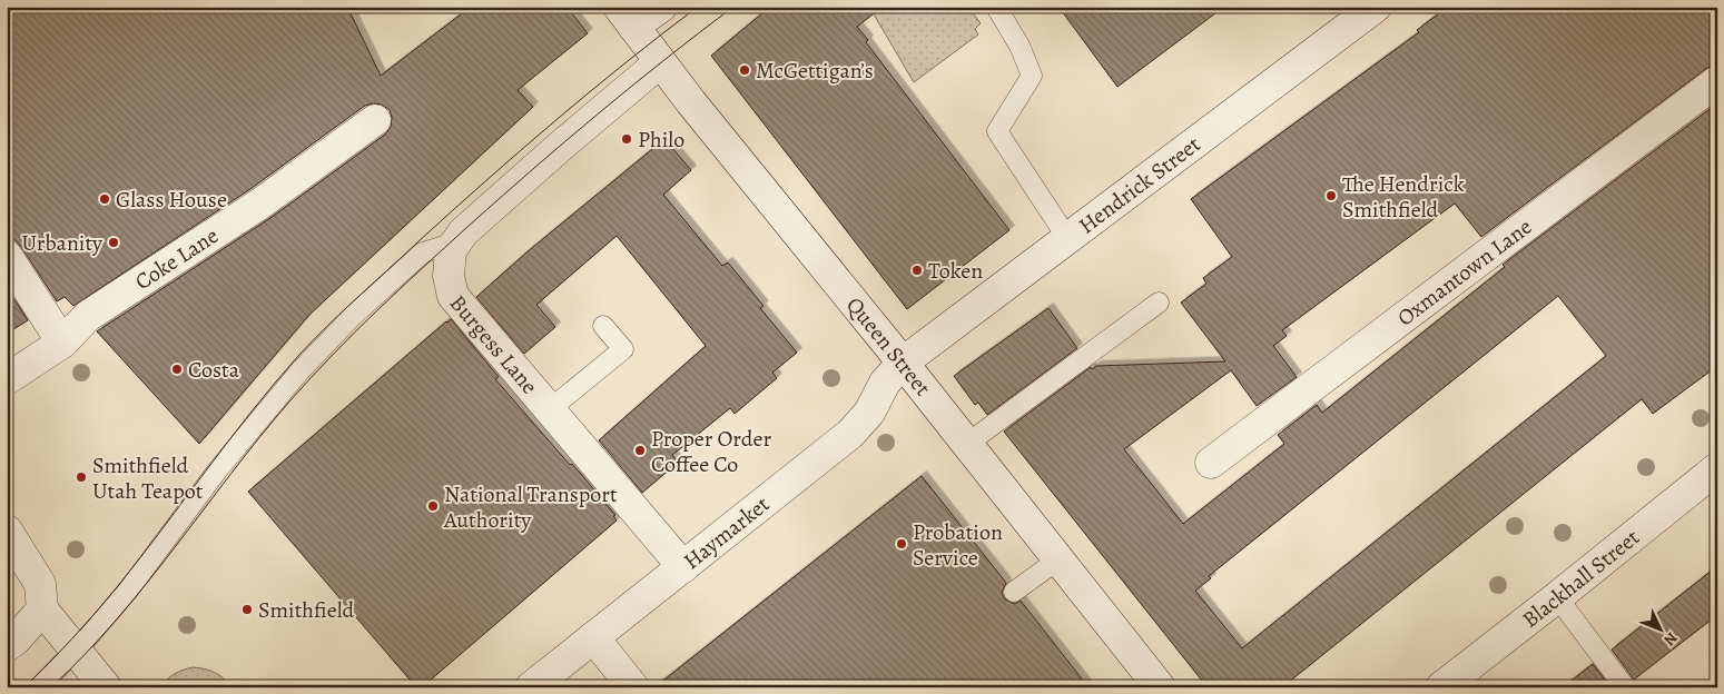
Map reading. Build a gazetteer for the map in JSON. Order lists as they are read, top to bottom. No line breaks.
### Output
{"streets":{"street":["Hendrick Street","Coke Lane","Oxmantown Lane","Burgess Lane","Queen Street","Haymarket","Blackhall Street"]},"crossings":[["Hendrick Street","Queen Street"],["Hendrick Street","Haymarket"],["Burgess Lane","Haymarket"],["Queen Street","Haymarket"]],"places":["McGettigan’s","Philo","The Hendrick Smithfield","Glass House","Urbanity","Token","Costa","Proper Order Coffee Co","Smithfield Utah Teapot","National Transport Authority","Probation Service","Smithfield"],"north":"bottom right"}
